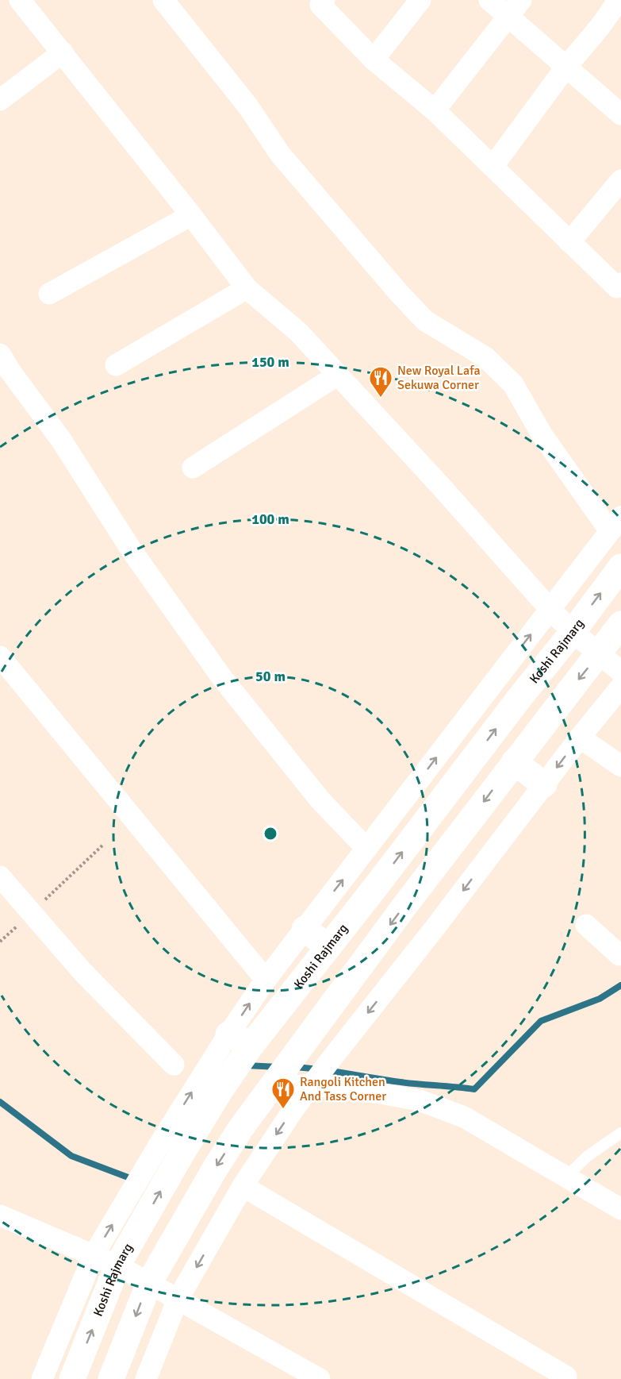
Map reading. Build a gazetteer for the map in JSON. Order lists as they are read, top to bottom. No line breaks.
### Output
{"streets":{"main road":["Koshi Rajmarg"]},"places":{"restaurant":["New Royal Lafa Sekuwa Corner","Rangoli Kitchen And Tass Corner"]},"rings":["150 m","100 m","50 m"]}
